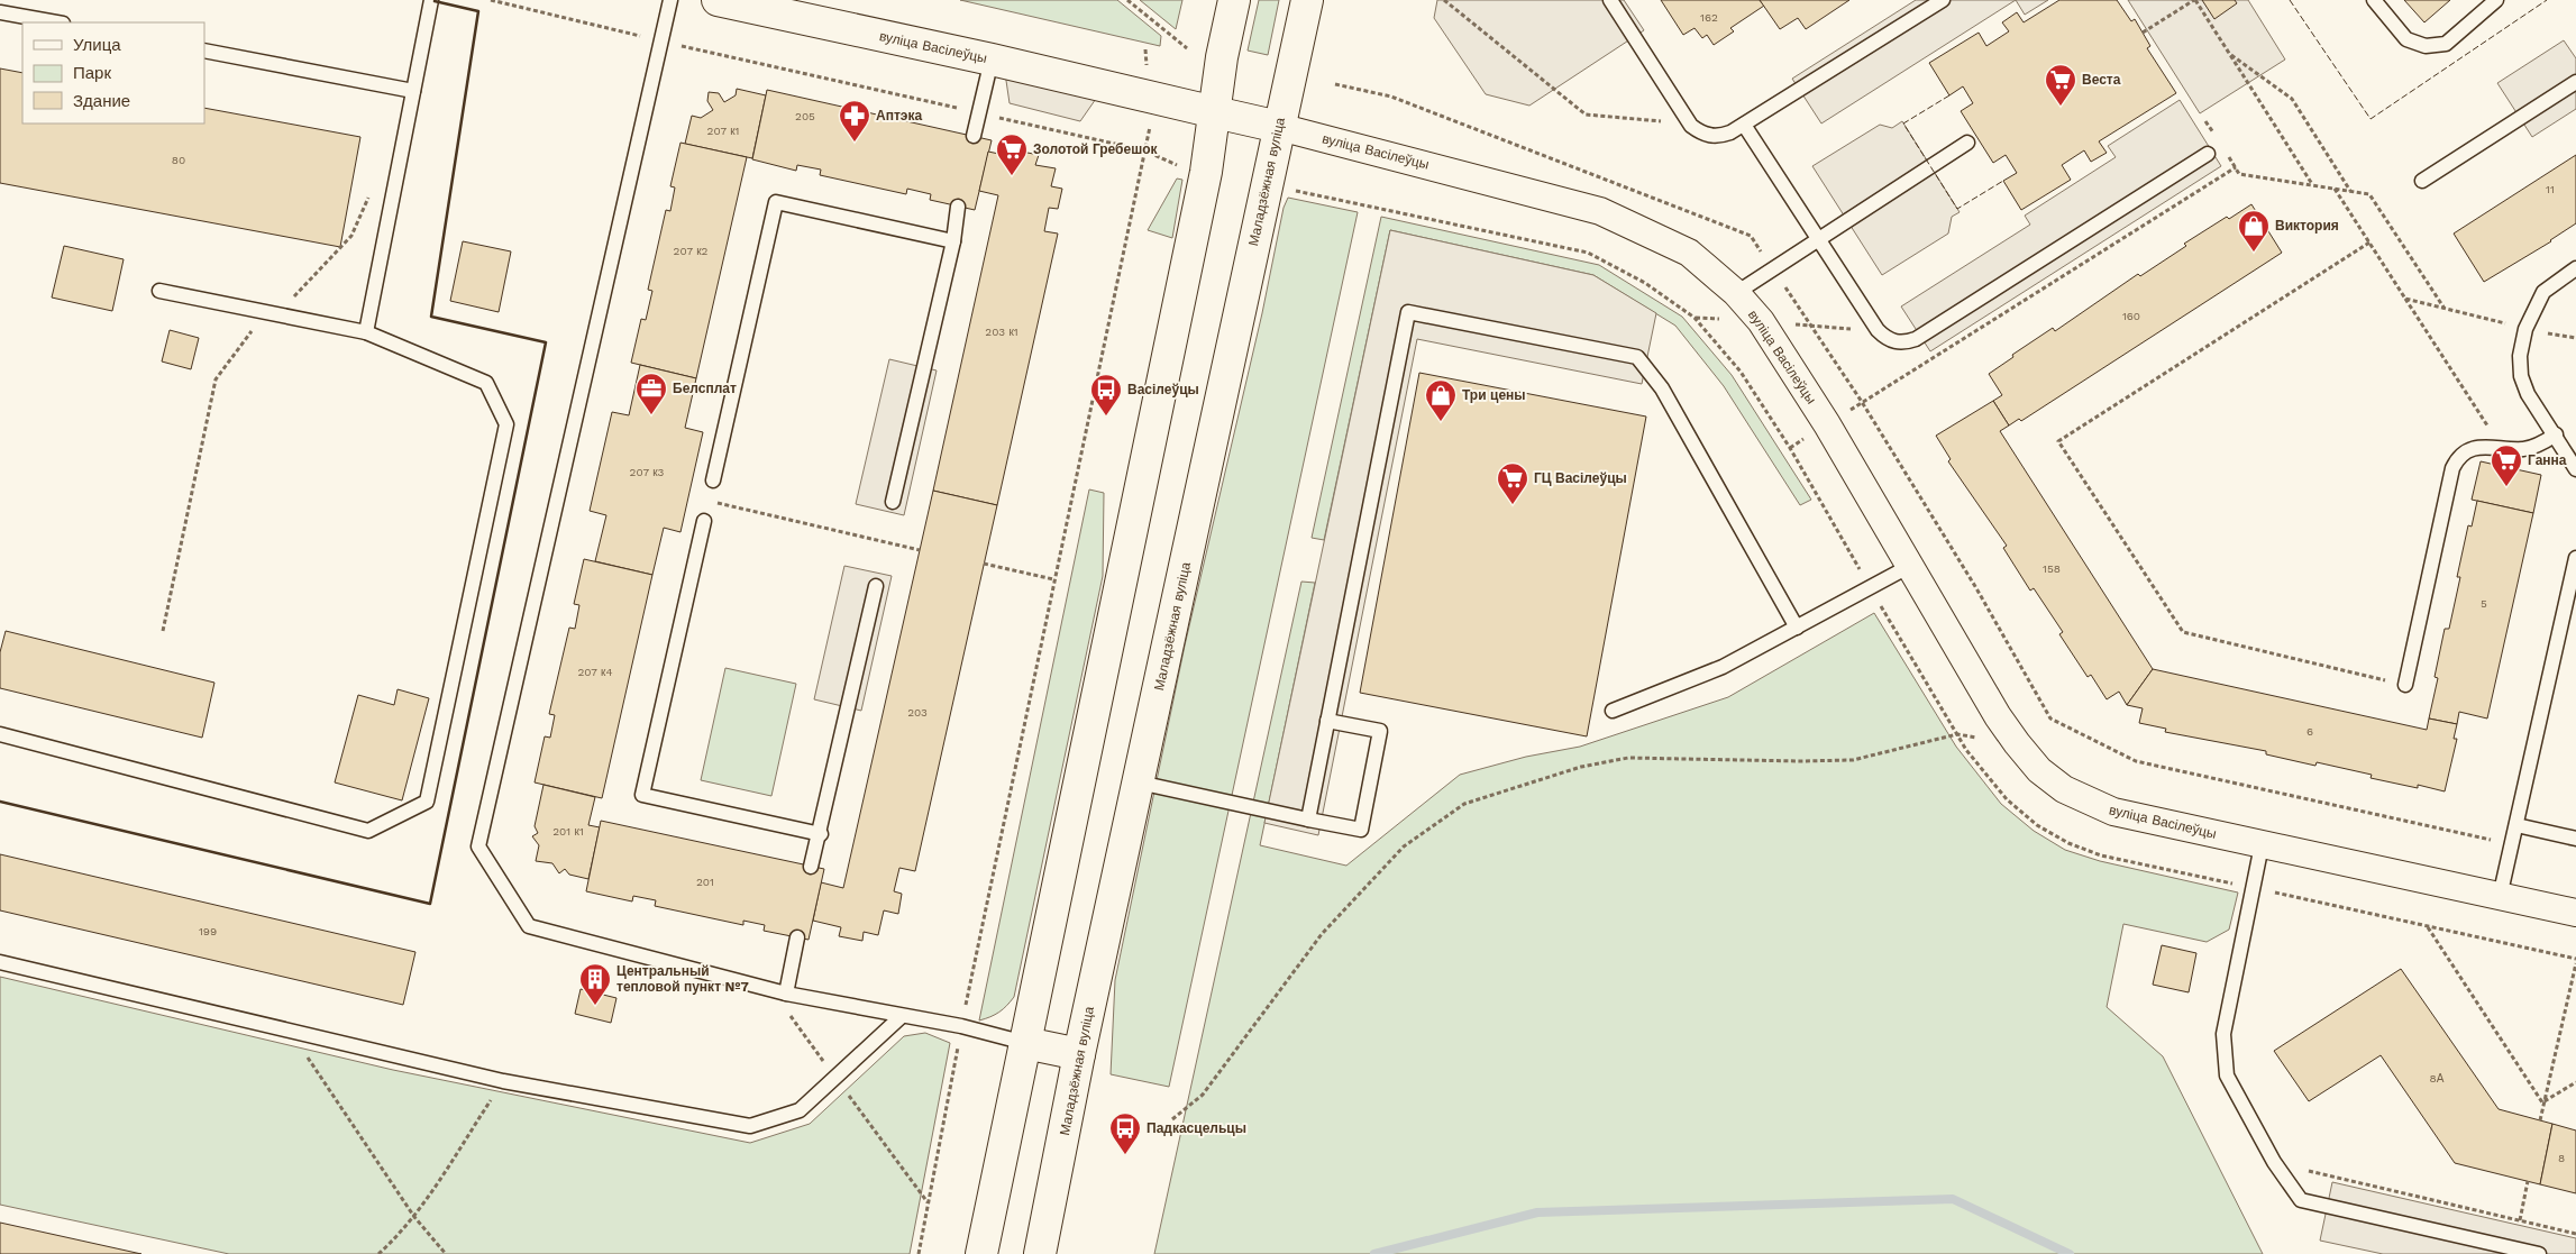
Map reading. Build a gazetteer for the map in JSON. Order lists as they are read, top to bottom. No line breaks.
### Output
{"streets":{"main road":["вуліца Васілеўцы","Маладзёжная вуліца"]},"crossings":[["вуліца Васілеўцы","Маладзёжная вуліца"]],"places":{"supermarket":["Веста","Золотой Гребешок","Ганна","ГЦ Васілеўцы"],"pharmacy":["Аптэка"],"shop":["Виктория","Три цены"],"office":["Белсплат"],"bus stop":["Васілеўцы","Падкасцельцы"],"building":["Центральный тепловой пункт №7"]},"house_numbers":["162","205","207 к1","80","11","207 к2","160","203 к1","207 к3","158","5","207 к4","203","6","201 к1","201","199","8А","8"],"legend":["Улица","Парк","Здание"]}
